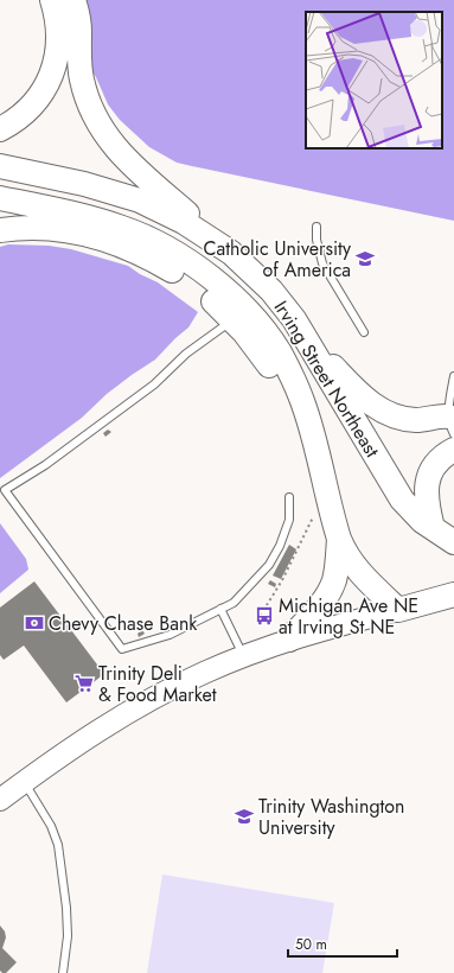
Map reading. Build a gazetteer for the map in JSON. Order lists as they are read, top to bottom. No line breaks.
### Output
{"streets":{"main road":["Irving Street Northeast"]},"places":{"school or university":["Catholic University of America","Trinity Washington University"],"bus stop":["Michigan Ave NE at Irving St NE"],"bank":["Chevy Chase Bank"],"supermarket":["Trinity Deli & Food Market"]},"scale_bar":"50 m"}
